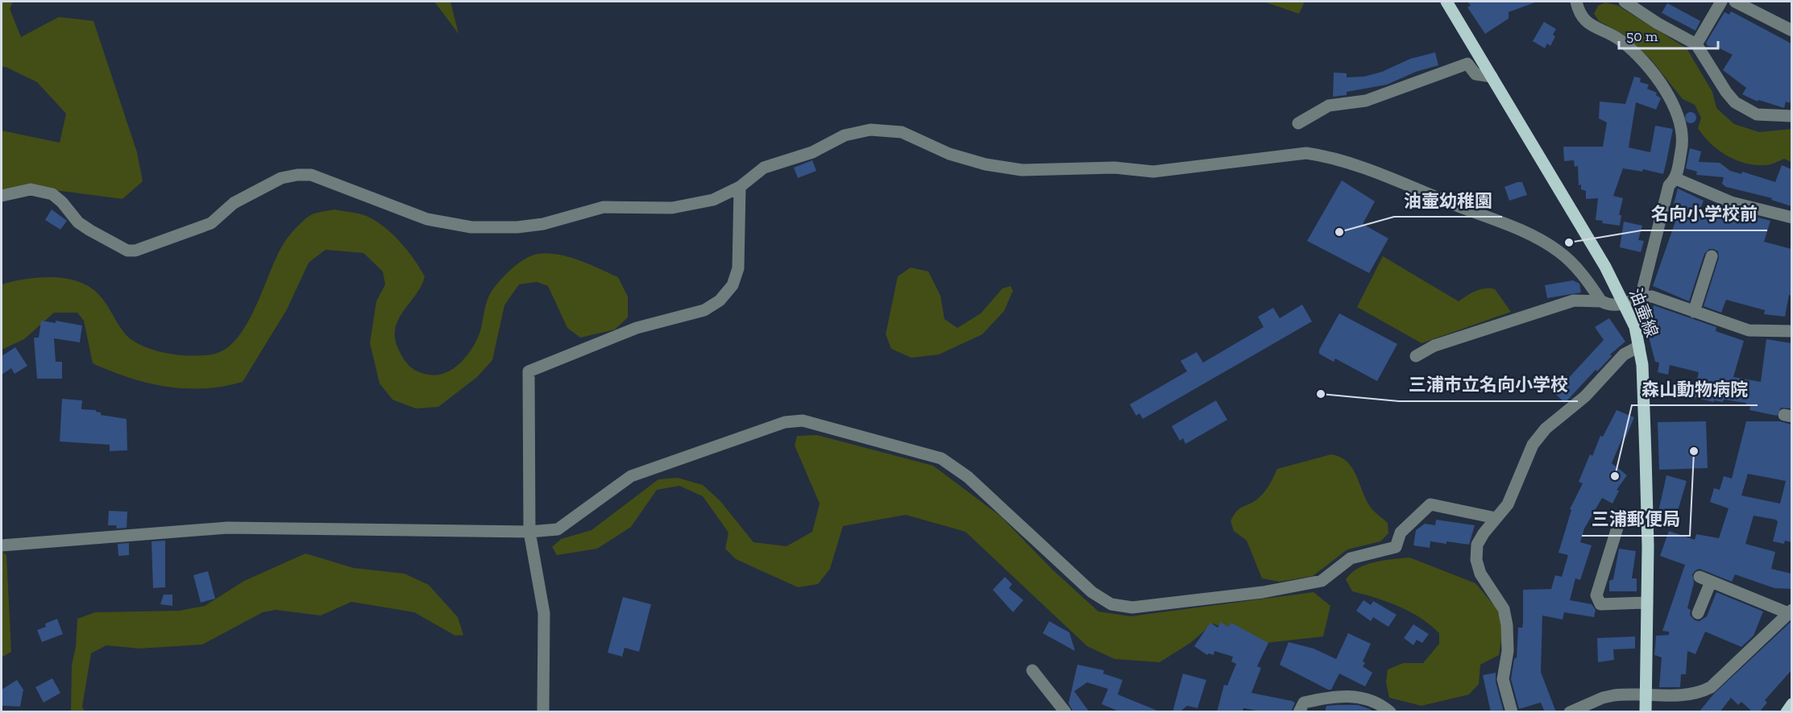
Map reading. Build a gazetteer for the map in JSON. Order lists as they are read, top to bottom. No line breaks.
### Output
{"streets":{"main road":["油壷線"]},"places":["油壷幼稚園","名向小学校前","三浦市立名向小学校","三浦郵便局","森山動物病院"],"scale_bar":"50 m"}
